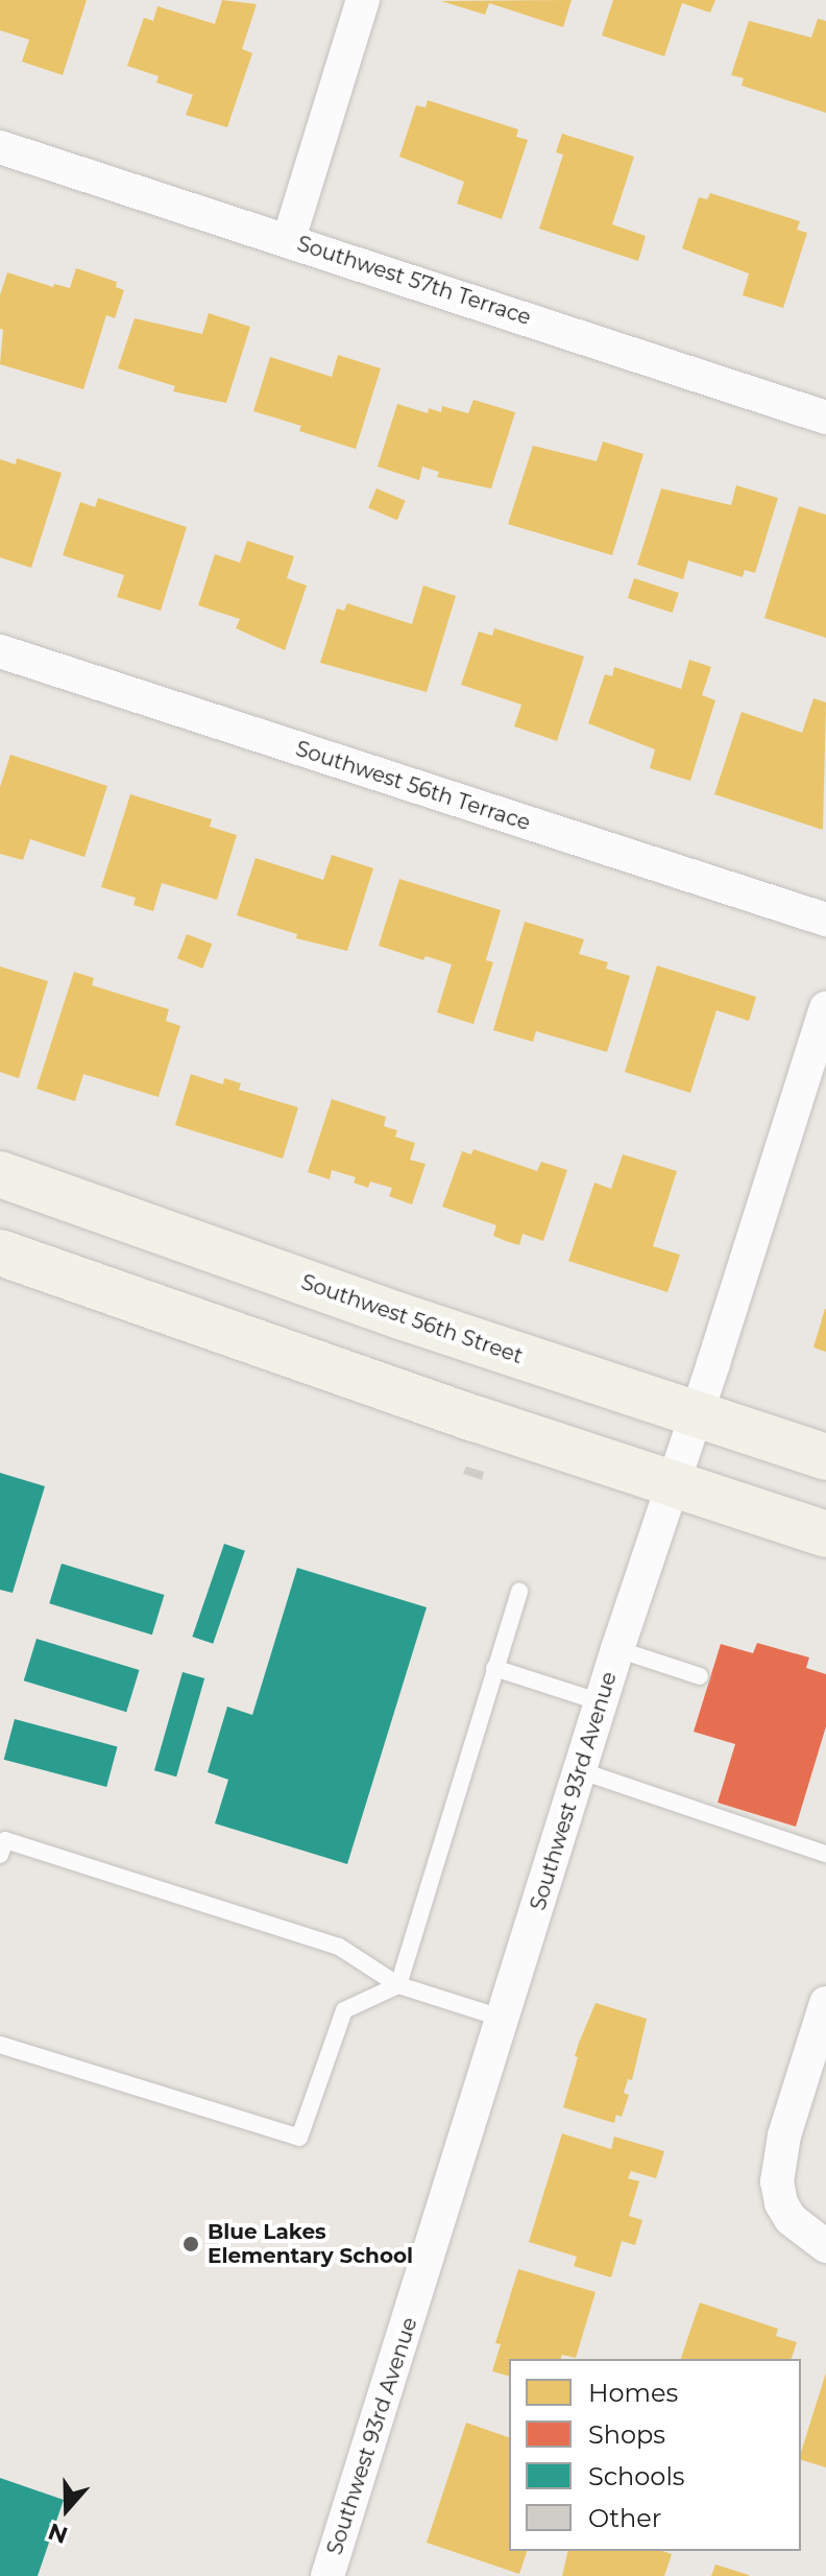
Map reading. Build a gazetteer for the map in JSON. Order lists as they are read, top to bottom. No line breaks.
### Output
{"streets":{"main road":["Southwest 56th Street"],"street":["Southwest 57th Terrace","Southwest 56th Terrace","Southwest 93rd Avenue"]},"crossings":[["Southwest 56th Street","Southwest 93rd Avenue"]],"places":["Blue Lakes Elementary School"],"legend":["Homes","Shops","Schools","Other"],"north":"bottom"}
